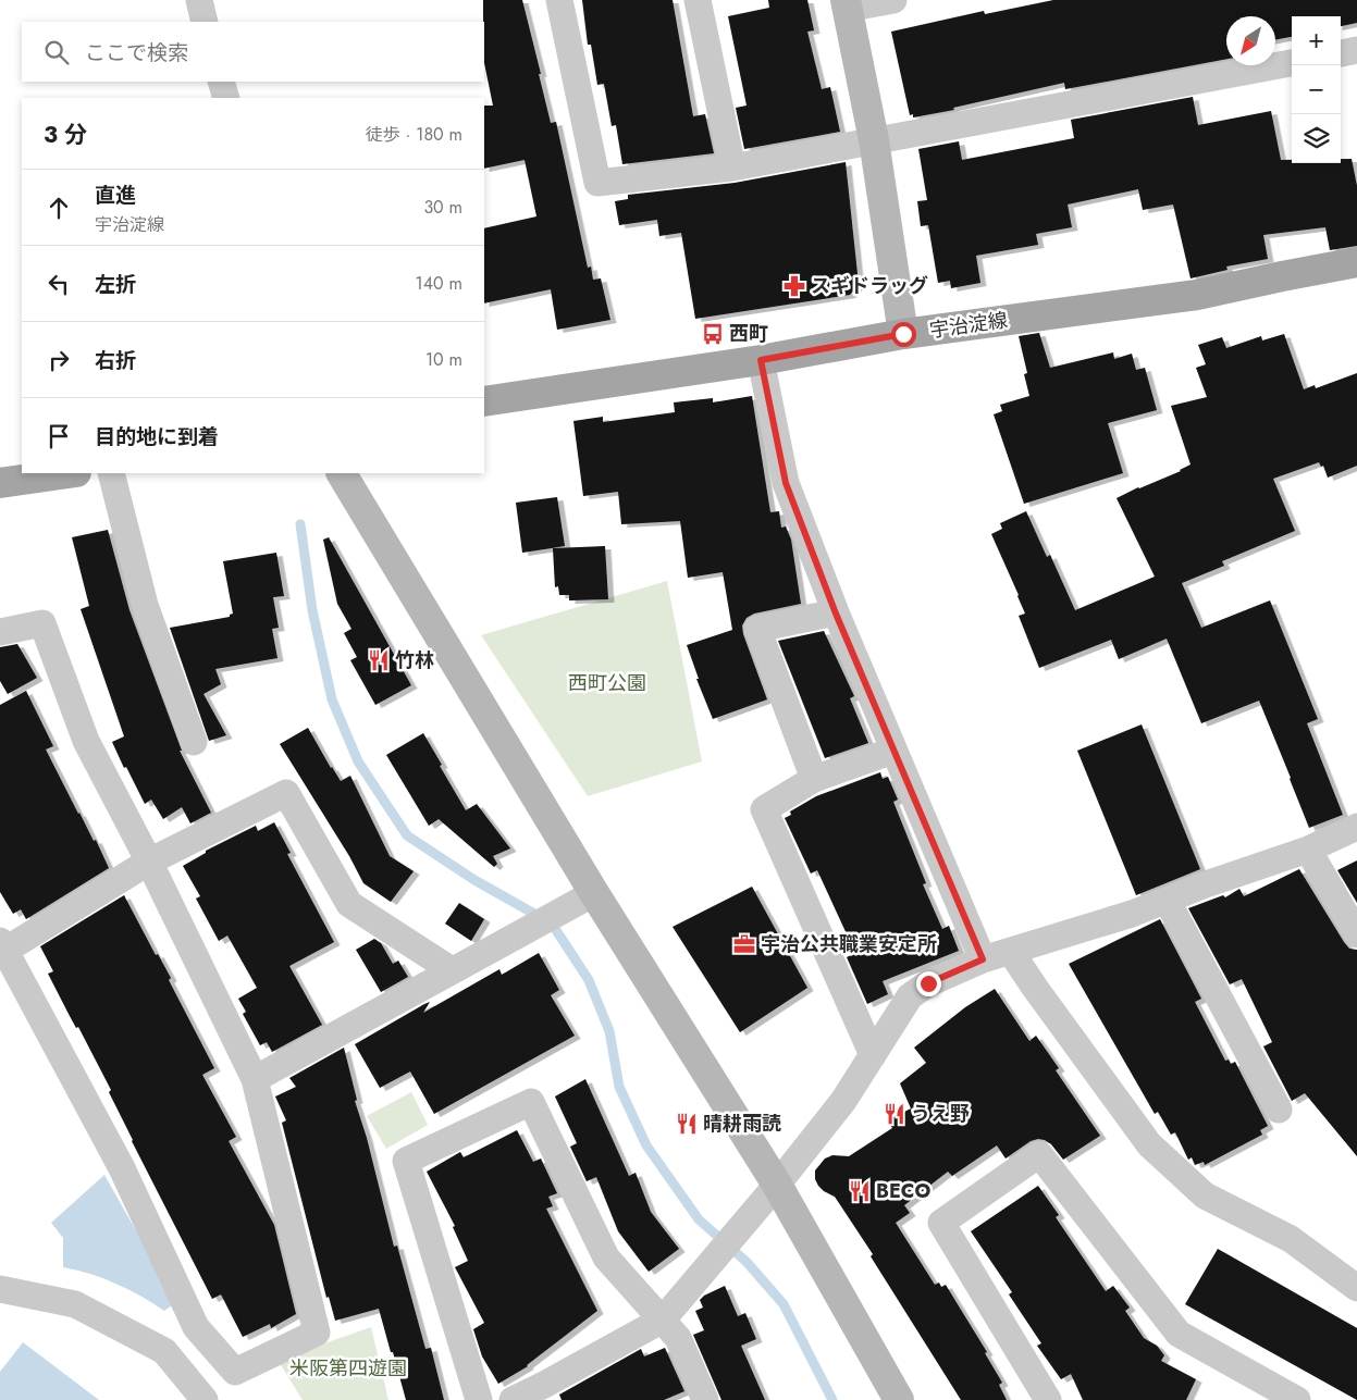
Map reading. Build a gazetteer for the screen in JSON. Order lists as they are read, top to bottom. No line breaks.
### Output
{"streets":{"main road":["宇治淀線"]},"parks":["西町公園","米阪第四遊園"],"places":{"pharmacy":["スギドラッグ"],"bus stop":["西町"],"restaurant":["竹林","うえ野","晴耕雨読","BECO"],"office":["宇治公共職業安定所"]},"north":"bottom left","page":{"map_buttons":["+","−"],"search":"ここで検索","heading":["3 分","徒歩 · 180 m"],"list":[["直進","宇治淀線","30 m"],["左折","140 m"],["右折","10 m"],"目的地に到着"]}}
